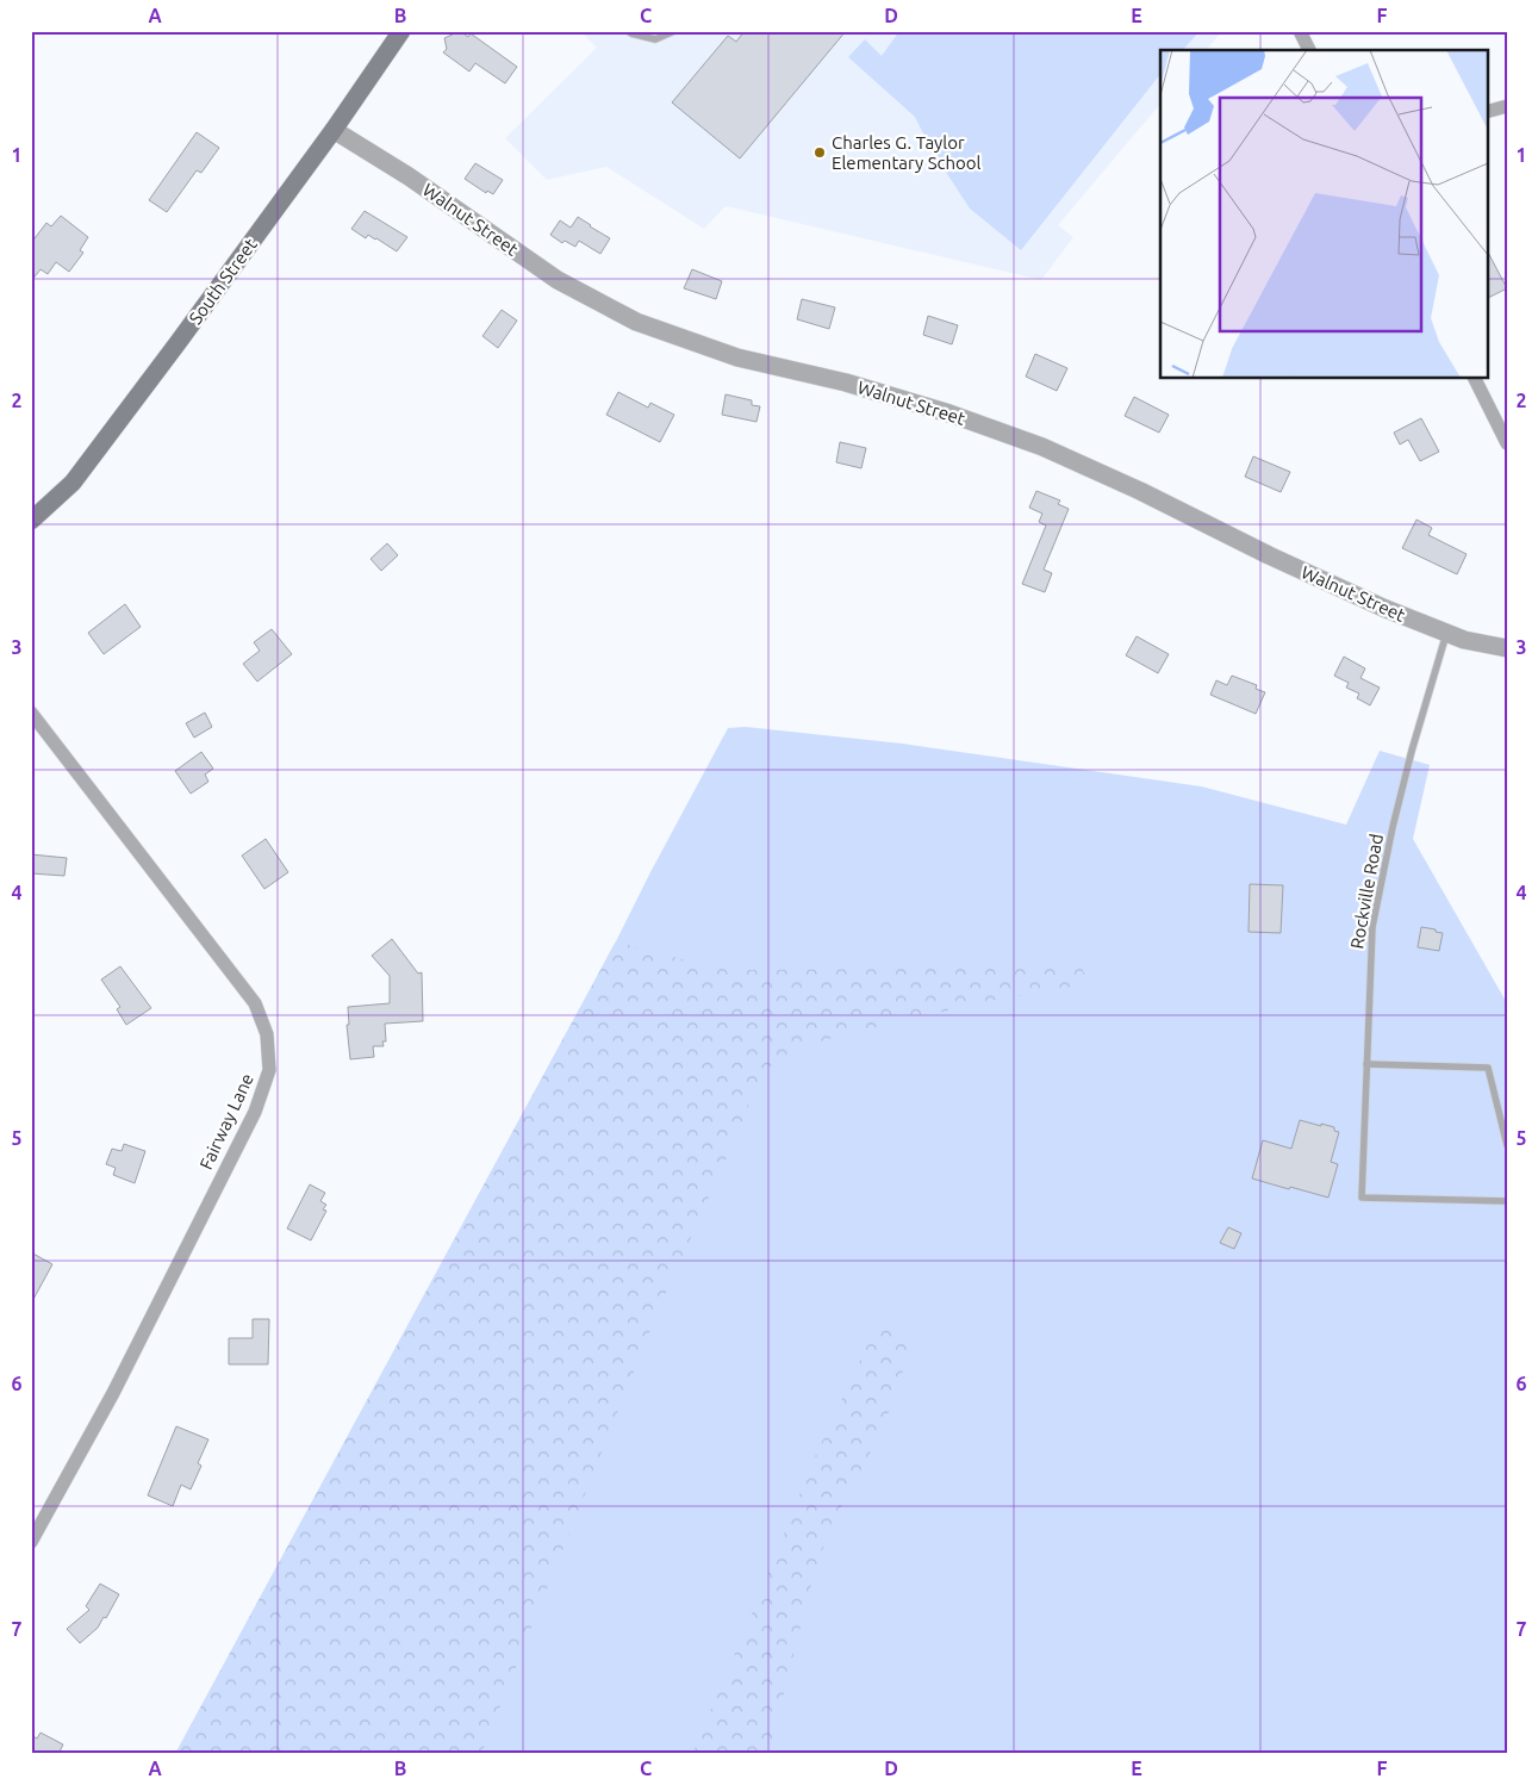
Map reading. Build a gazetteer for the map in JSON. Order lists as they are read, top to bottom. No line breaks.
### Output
{"streets":{"main road":["South Street"],"street":["Walnut Street","Fairway Lane"],"lane":["Rockville Road"]},"crossings":[["Walnut Street","South Street"],["Walnut Street","Rockville Road"]],"places":["Charles G. Taylor Elementary School"],"grid":{"columns":["A","B","C","D","E","F"],"rows":["1","2","3","4","5","6","7"]}}
